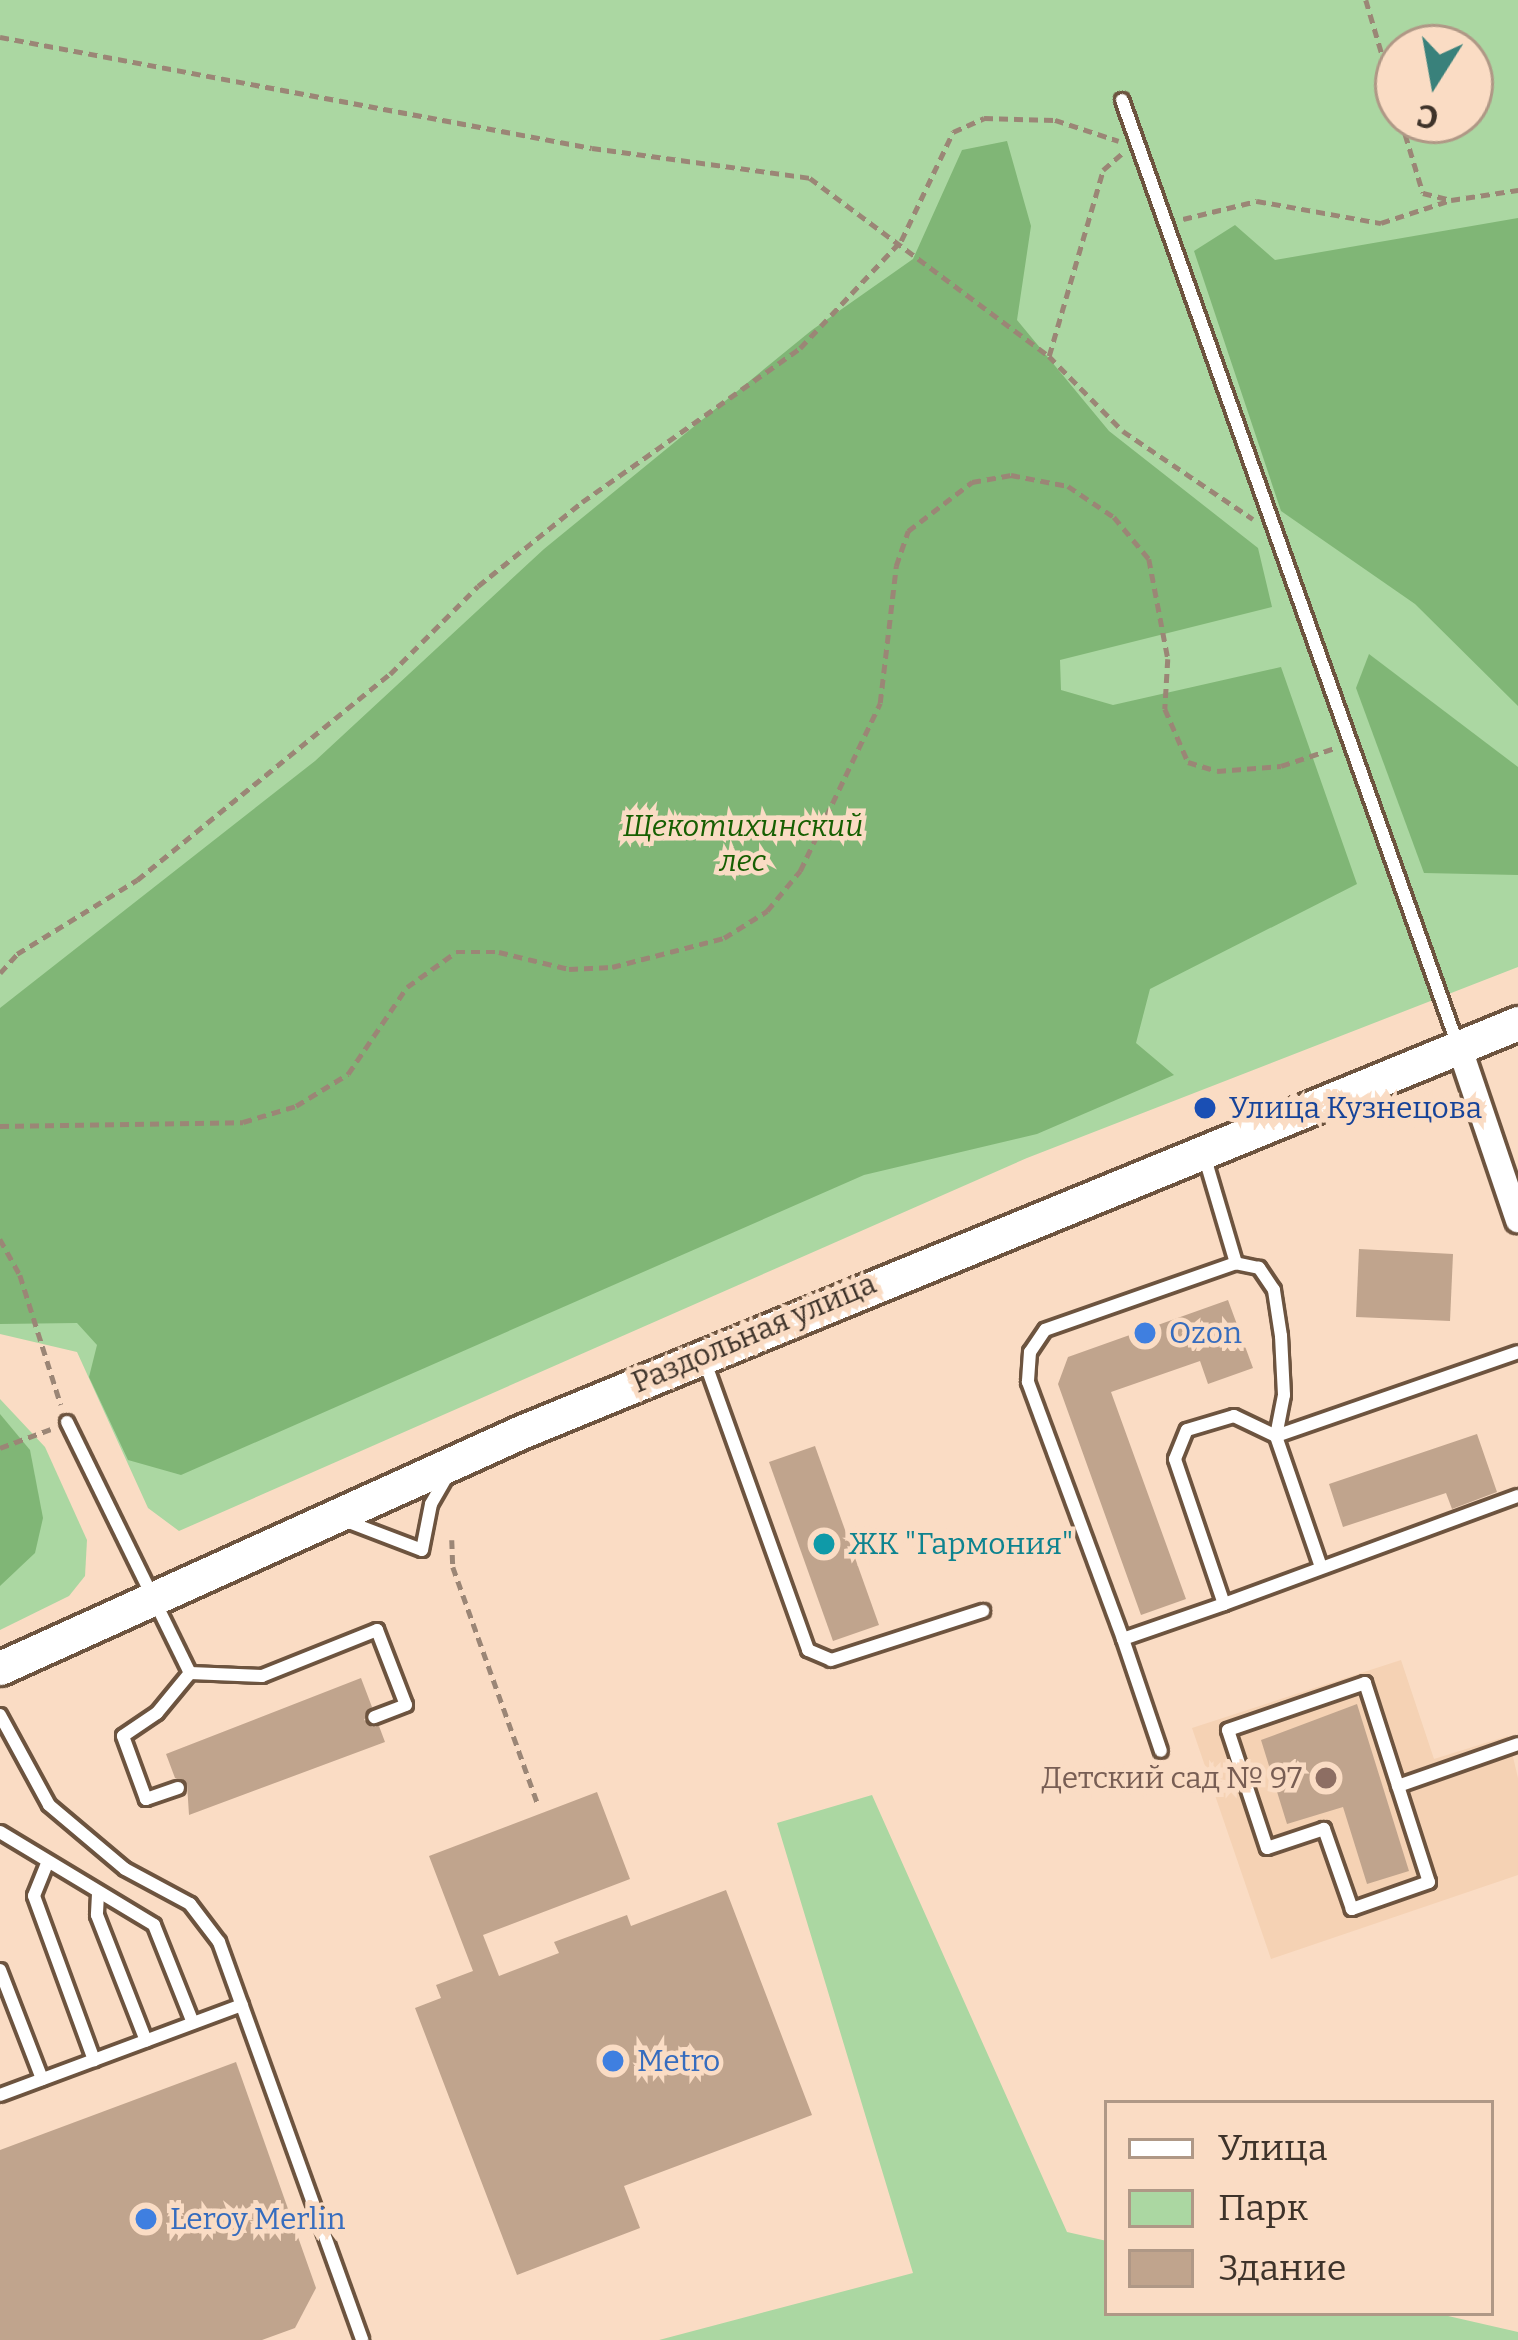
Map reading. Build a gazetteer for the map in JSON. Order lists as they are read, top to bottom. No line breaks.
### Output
{"streets":{"main road":["Раздольная улица"]},"parks":["Щекотихинский лес"],"places":["Улица Кузнецова","Ozon","ЖК \"Гармония\"","Детский сад № 97","Metro","Leroy Merlin"],"legend":["Улица","Парк","Здание"],"north":"bottom"}
